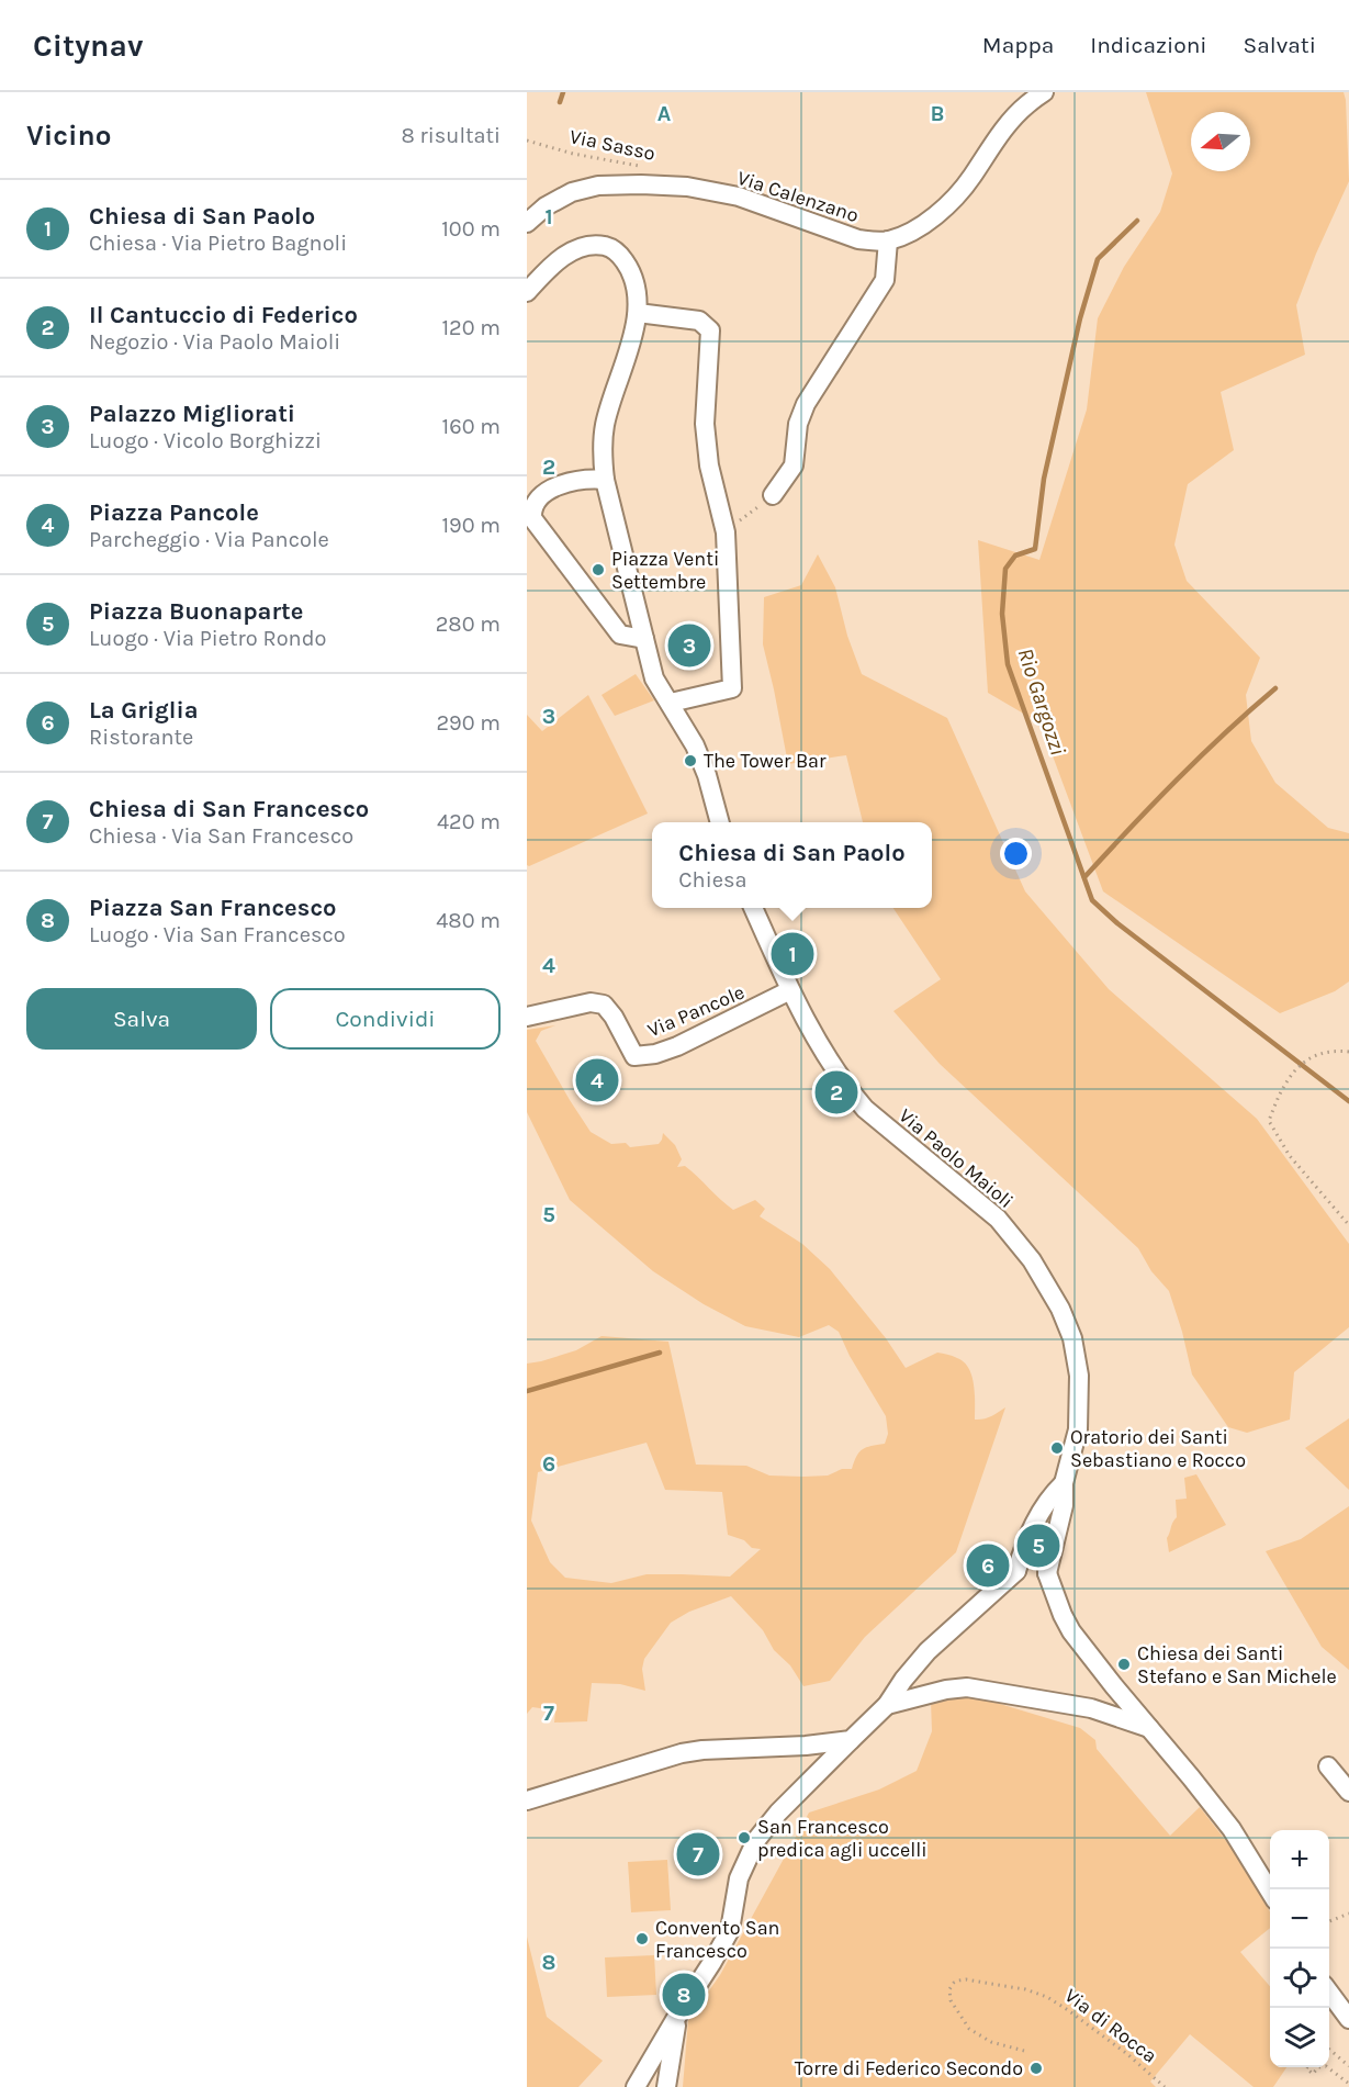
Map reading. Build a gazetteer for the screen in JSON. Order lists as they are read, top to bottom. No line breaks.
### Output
{"streets":{"street":["Via Calenzano","Via Pancole","Via Paolo Maioli"],"path":["Via Sasso","Via di Rocca"]},"crossings":[["Via Pancole","Via Paolo Maioli"]],"water":["Rio Gargozzi"],"places":["Piazza Venti Settembre","The Tower Bar","Oratorio dei Santi Sebastiano e Rocco","Chiesa dei Santi Stefano e San Michele","San Francesco predica agli uccelli","Convento San Francesco","Torre di Federico Secondo"],"north":"left","page":{"header":"Citynav","nav":["Mappa","Indicazioni","Salvati"],"heading":["Vicino","8 risultati"],"list":[{"mark":"1","name":"Chiesa di San Paolo","note":"Chiesa · Via Pietro Bagnoli","value":"100 m"},{"mark":"2","name":"Il Cantuccio di Federico","note":"Negozio · Via Paolo Maioli","value":"120 m"},{"mark":"3","name":"Palazzo Migliorati","note":"Luogo · Vicolo Borghizzi","value":"160 m"},{"mark":"4","name":"Piazza Pancole","note":"Parcheggio · Via Pancole","value":"190 m"},{"mark":"5","name":"Piazza Buonaparte","note":"Luogo · Via Pietro Rondo","value":"280 m"},{"mark":"6","name":"La Griglia","note":"Ristorante","value":"290 m"},{"mark":"7","name":"Chiesa di San Francesco","note":"Chiesa · Via San Francesco","value":"420 m"},{"mark":"8","name":"Piazza San Francesco","note":"Luogo · Via San Francesco","value":"480 m"}],"pins":["3","1","4","2","5","6","7","8"],"popup":["Chiesa di San Paolo","Chiesa"],"buttons":["Salva","Condividi"],"map_buttons":["+","−"]},"grid":{"columns":["A","B"],"rows":["1","2","3","4","5","6","7","8"]}}
